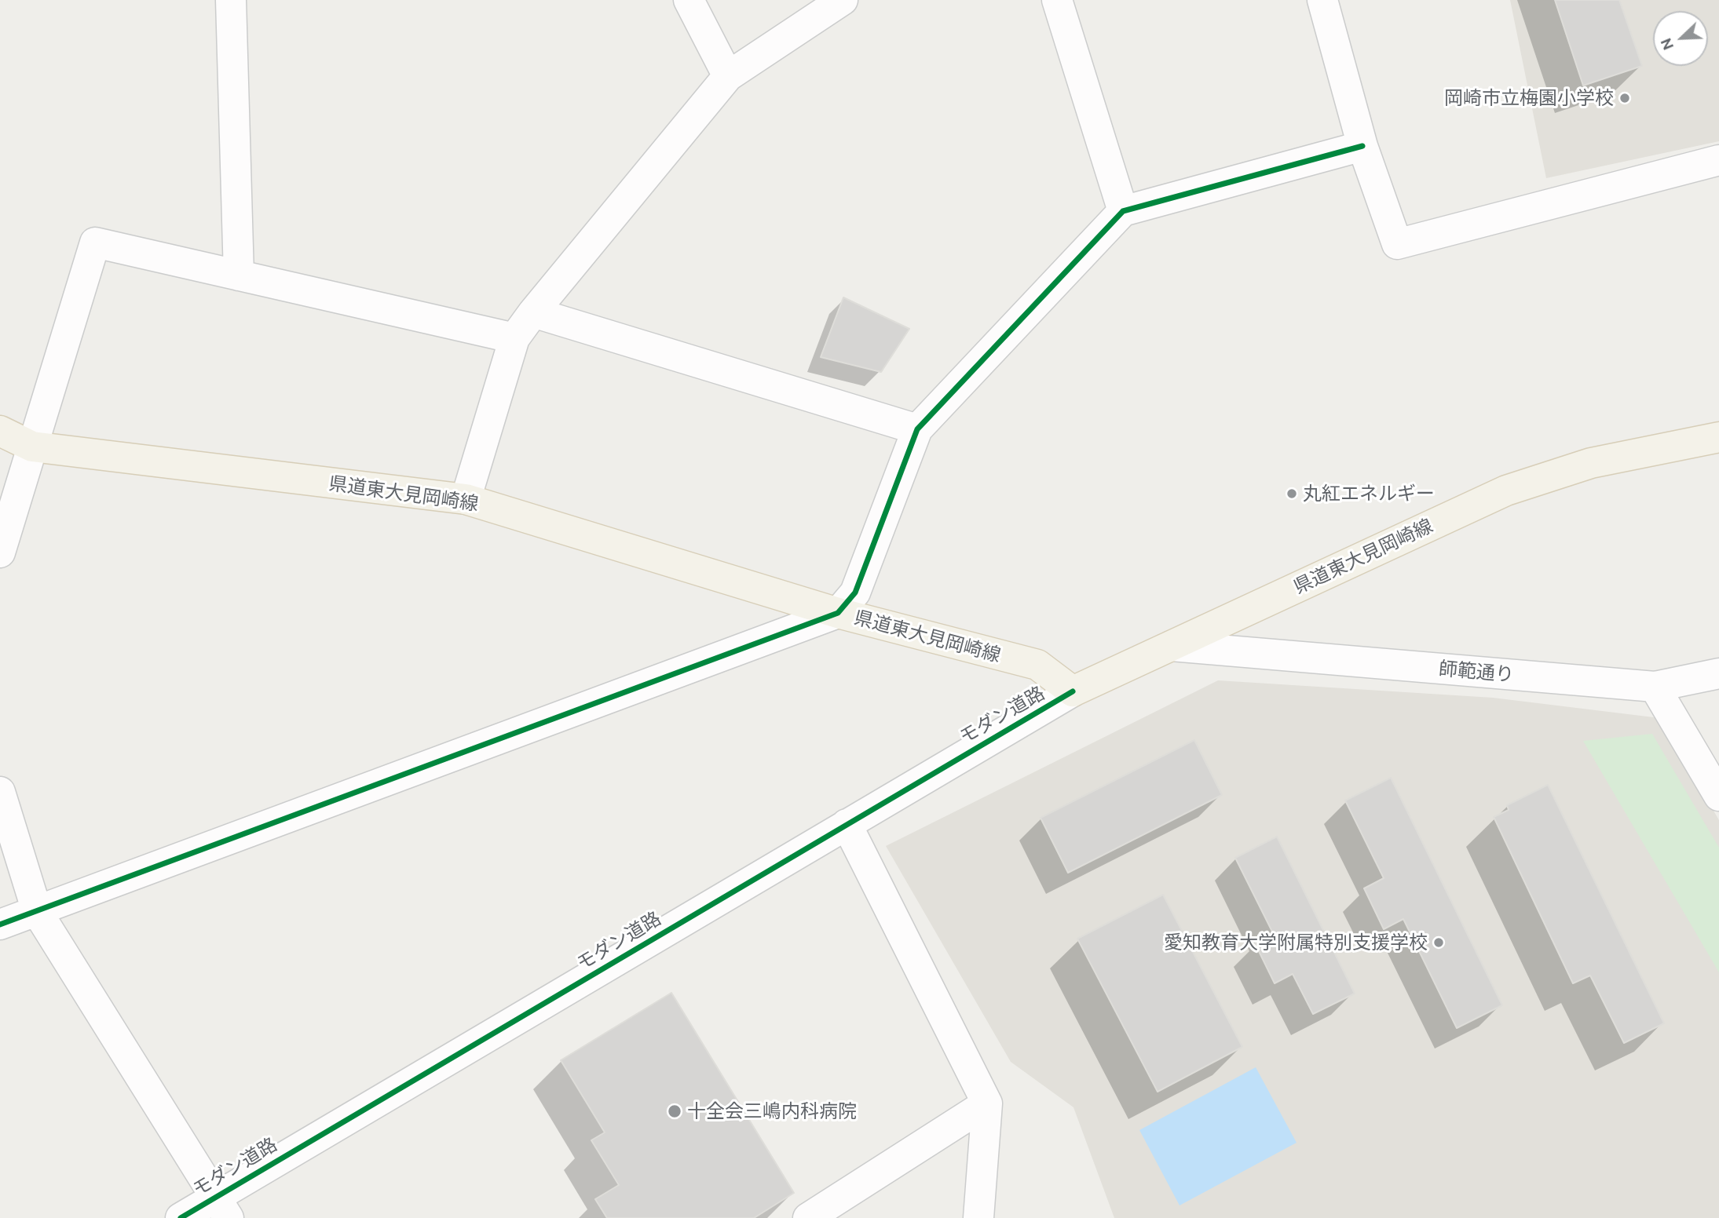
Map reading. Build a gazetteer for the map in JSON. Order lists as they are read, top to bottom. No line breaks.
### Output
{"streets":{"main road":["県道東大見岡崎線"],"street":["師範通り","モダン道路"]},"crossings":[["県道東大見岡崎線","師範通り"],["県道東大見岡崎線","モダン道路"]],"places":["岡崎市立梅園小学校","丸紅エネルギー","愛知教育大学附属特別支援学校","十全会三嶋内科病院"],"north":"bottom left"}
